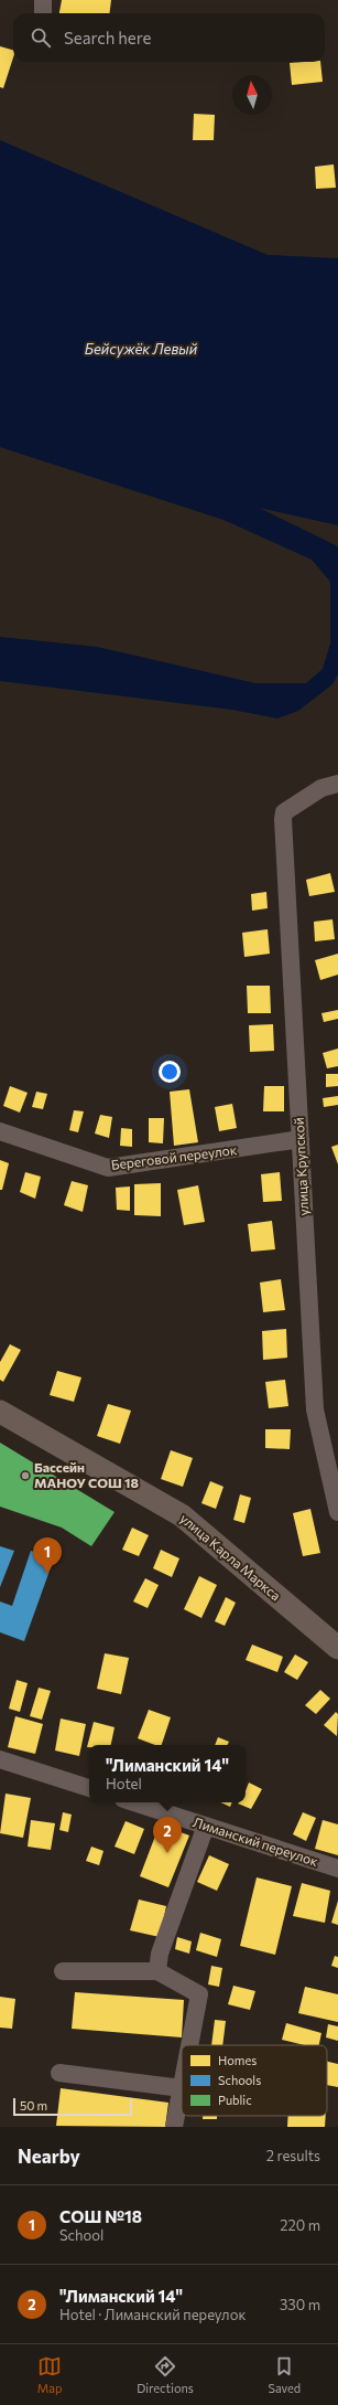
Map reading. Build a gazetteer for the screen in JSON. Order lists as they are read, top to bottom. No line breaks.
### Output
{"streets":{"main road":["улица Карла Маркса"],"street":["Береговой переулок","улица Крупской","Лиманский переулок"]},"crossings":[["Береговой переулок","улица Крупской"]],"water":["Бейсужёк Левый"],"places":["Бассейн МАНОУ СОШ 18"],"legend":["Homes","Schools","Public"],"scale_bar":"50 m","north":"top","page":{"search":"Search here","pins":["1","2"],"popup":["\"Лиманский 14\"","Hotel"],"scale":"50 m","heading":["Nearby","2 results"],"list":[{"mark":"1","name":"СОШ №18","note":"School","value":"220 m"},{"mark":"2","name":"\"Лиманский 14\"","note":"Hotel · Лиманский переулок","value":"330 m"}],"nav":["Map","Directions","Saved"]}}
